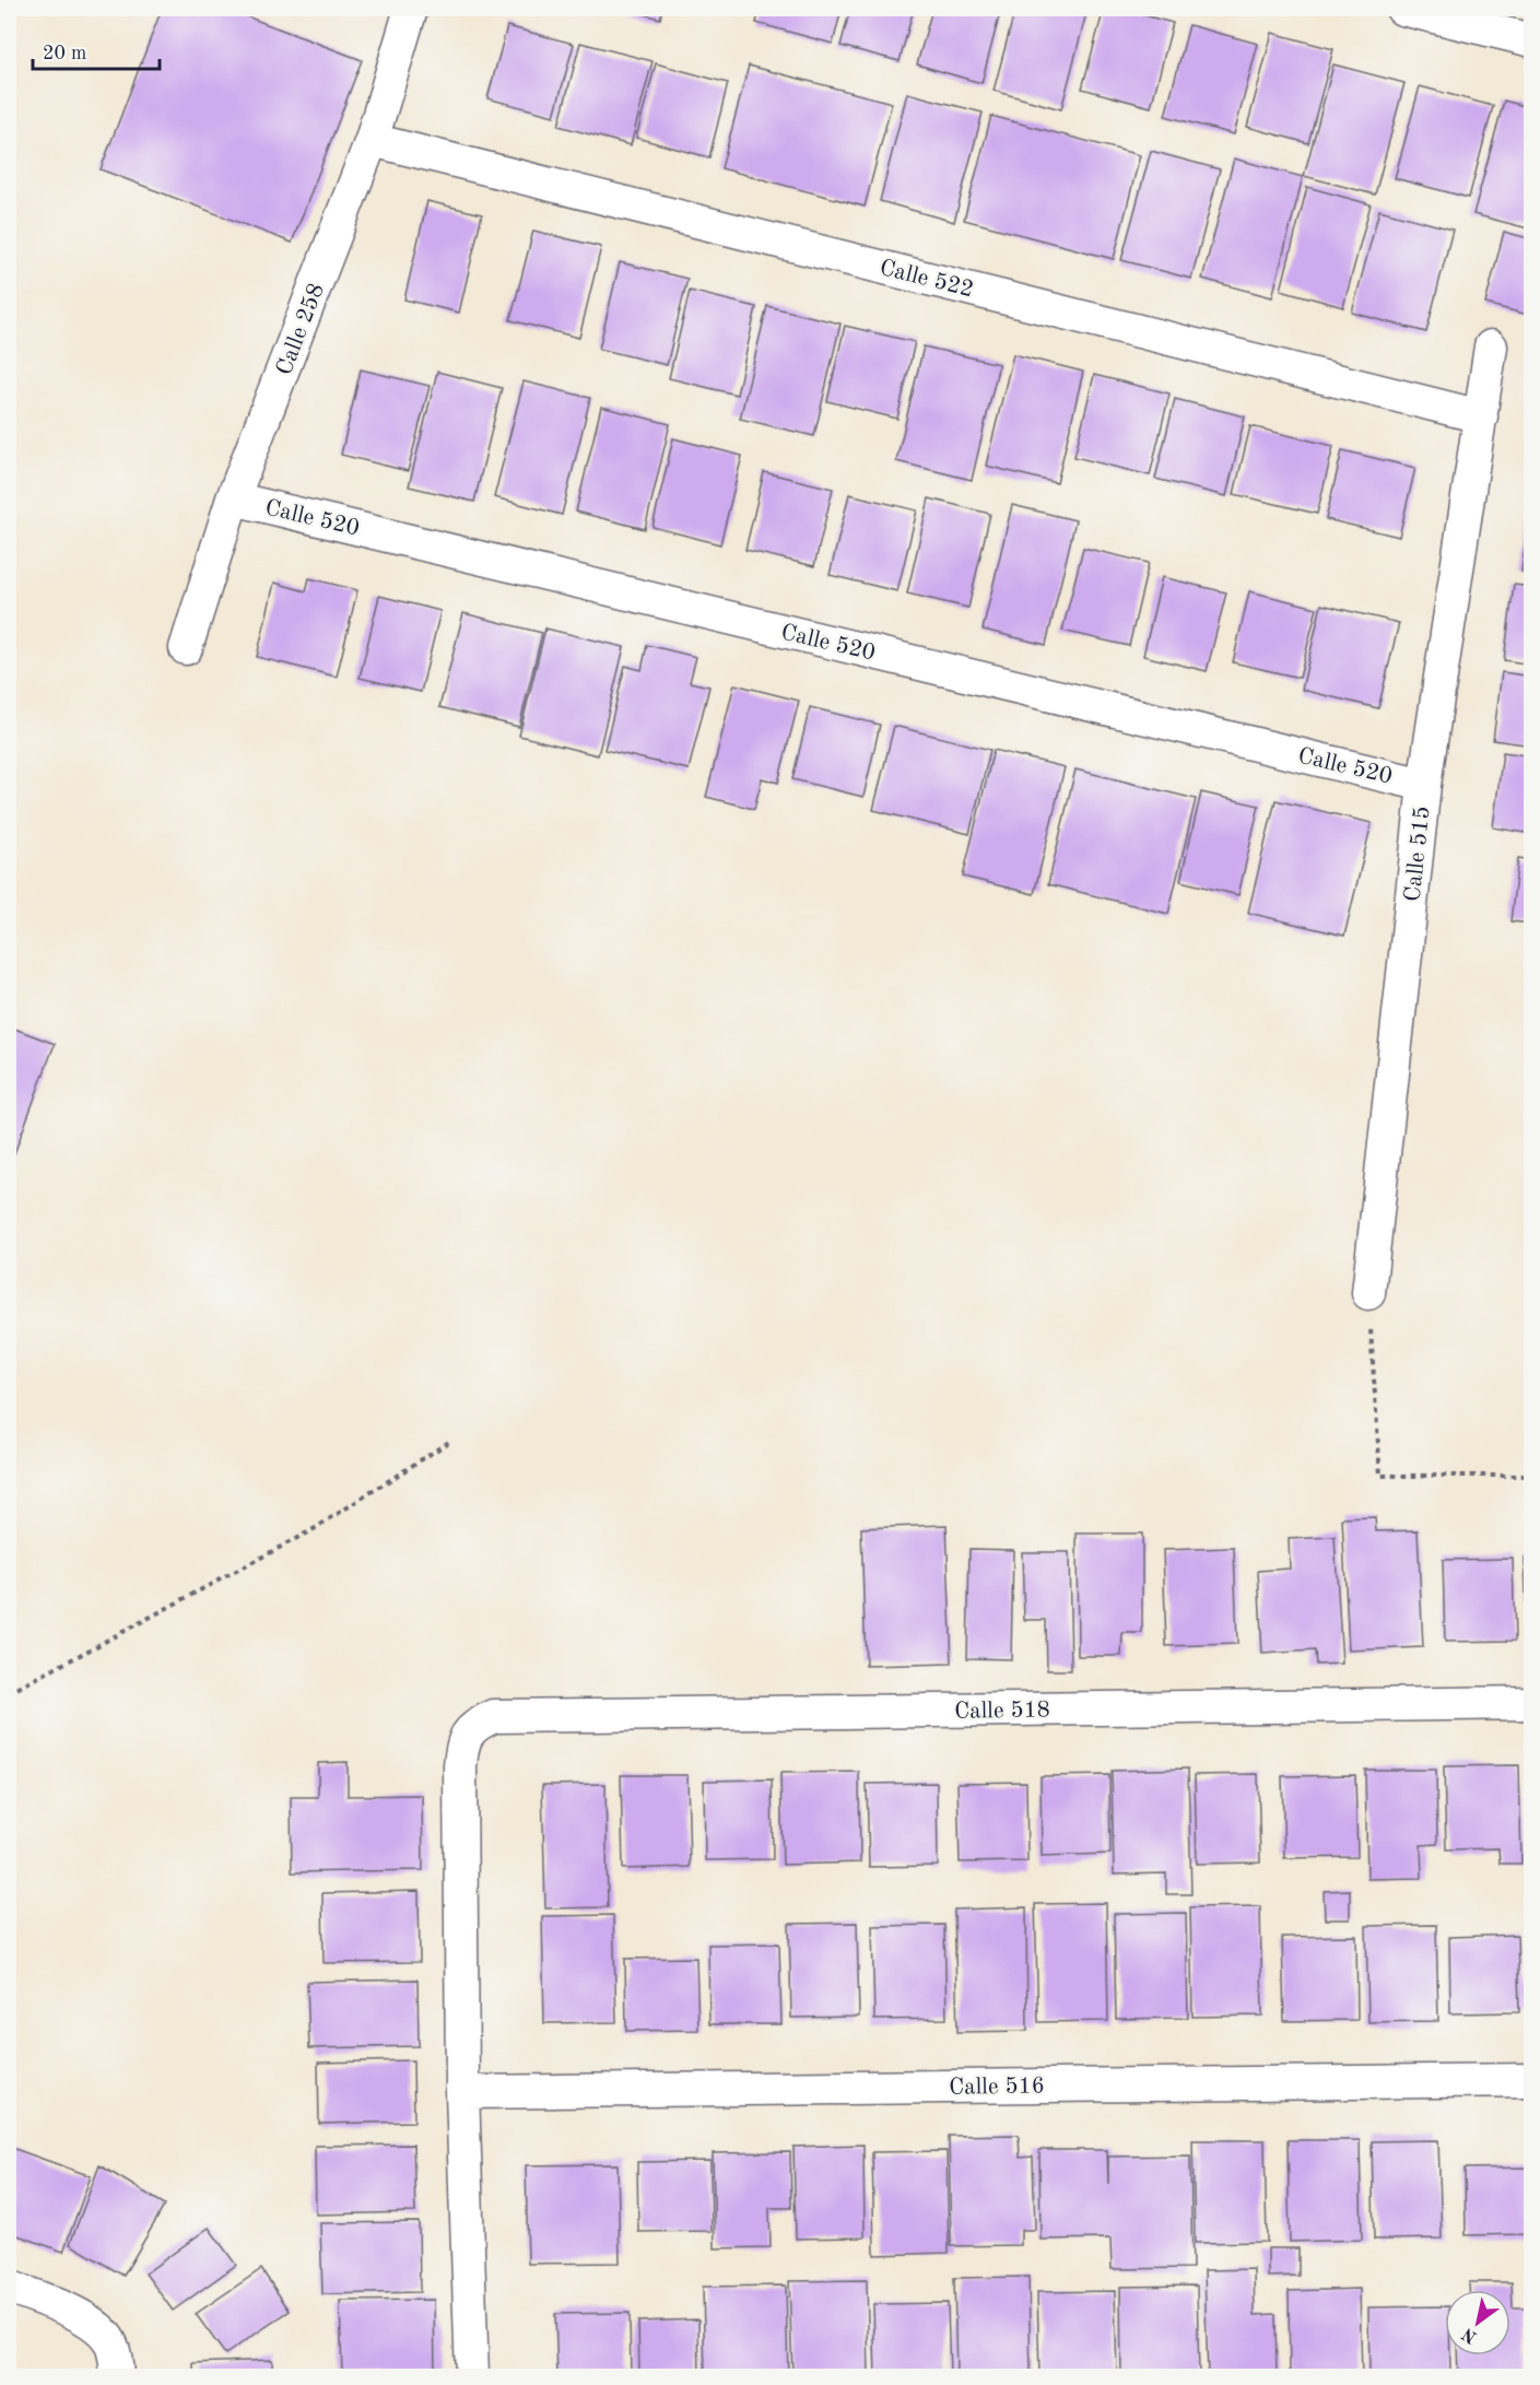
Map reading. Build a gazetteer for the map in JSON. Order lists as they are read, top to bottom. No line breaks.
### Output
{"streets":{"street":["Calle 522","Calle 258","Calle 520","Calle 515","Calle 518","Calle 516"]},"crossings":[["Calle 522","Calle 258"],["Calle 522","Calle 515"],["Calle 258","Calle 520"],["Calle 520","Calle 515"],["Calle 518","Calle 516"]],"scale_bar":"20 m","north":"bottom left"}
